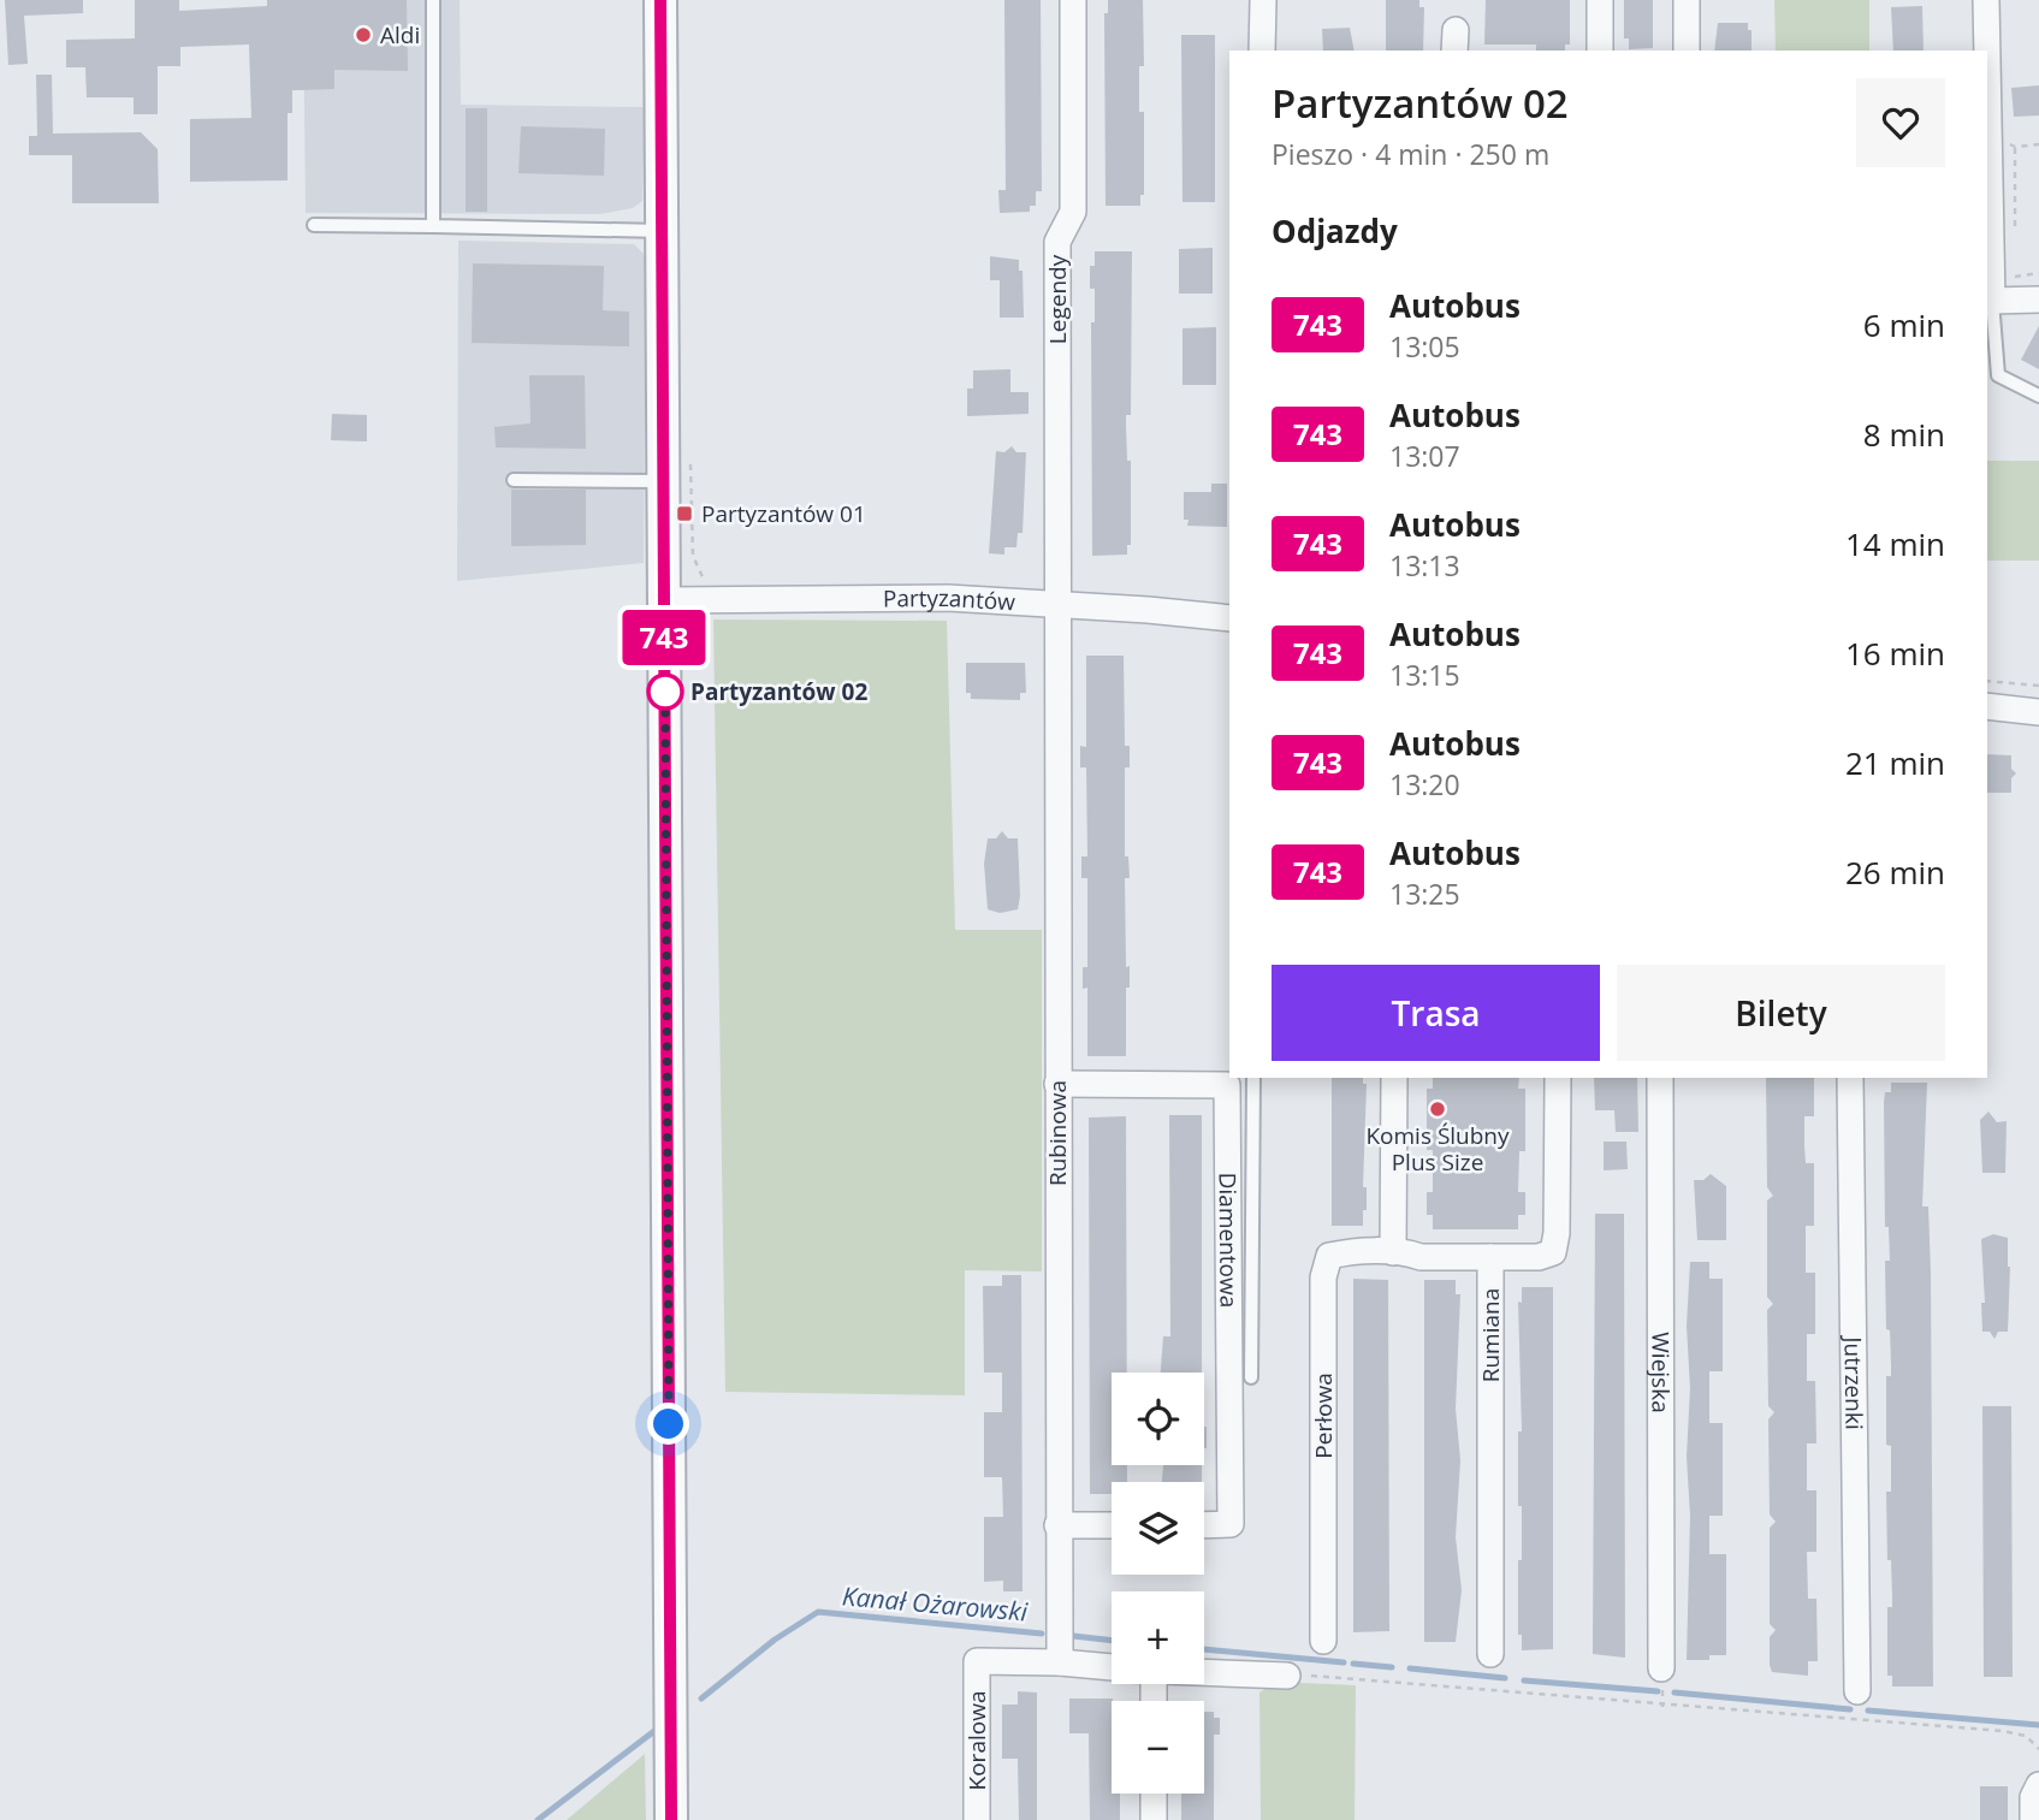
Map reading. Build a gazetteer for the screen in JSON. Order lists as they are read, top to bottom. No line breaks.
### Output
{"streets":{"street":["Legendy","Partyzantów","Rubinowa","Diamentowa","Rumiana","Wiejska","Jutrzenki","Perłowa","Koralowa"]},"crossings":[["Legendy","Partyzantów"],["Legendy","Rubinowa"],["Partyzantów","Rubinowa"],["Rubinowa","Diamentowa"],["Rubinowa","Koralowa"]],"water":["Kanał Ożarowski"],"places":{"other":["Aldi","Partyzantów 02","Komis Ślubny Plus Size"],"transit":["Partyzantów 01"]},"lines":["bus line 743"],"page":{"on_map":"743","heading":[["Partyzantów 02","Pieszo · 4 min · 250 m"],"Odjazdy"],"list":[{"mark":"743","name":"Autobus","note":"13:05","value":"6 min"},{"mark":"743","name":"Autobus","note":"13:07","value":"8 min"},{"mark":"743","name":"Autobus","note":"13:13","value":"14 min"},{"mark":"743","name":"Autobus","note":"13:15","value":"16 min"},{"mark":"743","name":"Autobus","note":"13:20","value":"21 min"},{"mark":"743","name":"Autobus","note":"13:25","value":"26 min"}],"buttons":["Trasa","Bilety"],"map_buttons":["+","−"]}}
